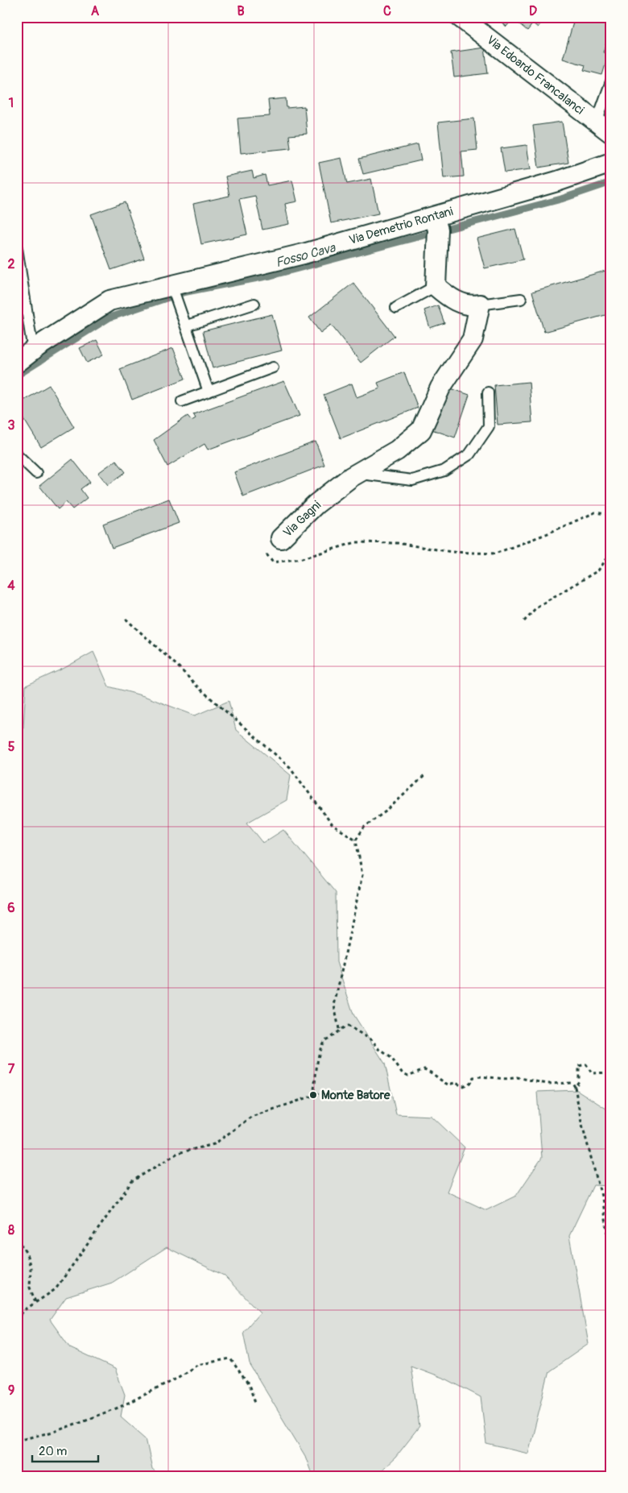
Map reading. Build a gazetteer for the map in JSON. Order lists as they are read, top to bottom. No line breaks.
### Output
{"streets":{"street":["Via Edoardo Francalanci","Via Demetrio Rontani","Via Gagni"]},"water":["Fosso Cava"],"places":["Monte Batore"],"scale_bar":"20 m","grid":{"columns":["A","B","C","D"],"rows":["1","2","3","4","5","6","7","8","9"]}}
